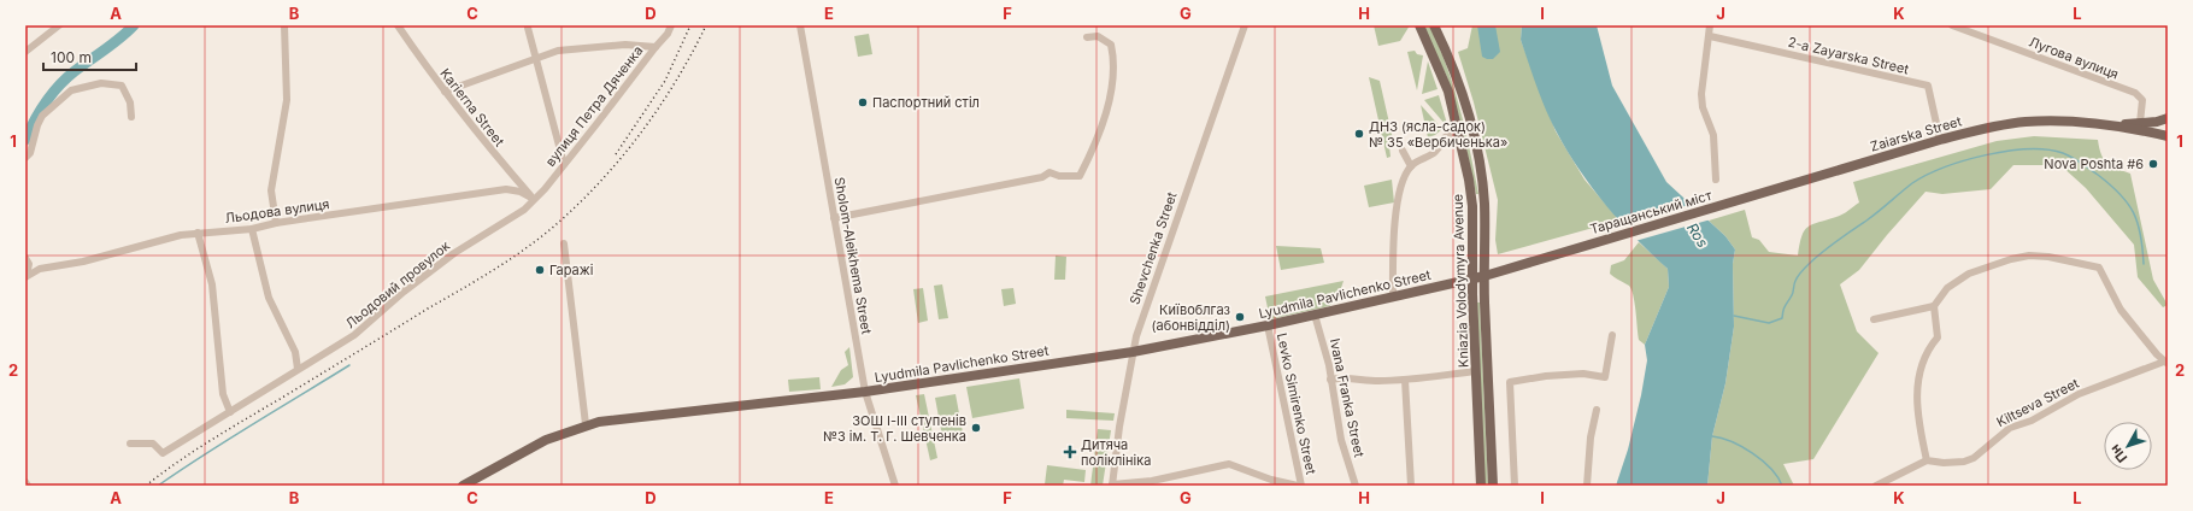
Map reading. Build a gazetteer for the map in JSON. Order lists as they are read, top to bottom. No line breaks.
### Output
{"streets":{"main road":["Zaiarska Street","Таращанський міст","Kniazia Volodymyra Avenue","Lyudmila Pavlichenko Street"],"street":["2-a Zayarska Street","Лугова вулиця","вулиця Петра Дяченка","Karierna Street","Льодова вулиця","Shevchenka Street","Sholom-Aleikhema Street","Льодовий провулок","Ivana Franka Street","Kiltseva Street","Levko Simirenko Street"]},"crossings":[["2-a Zayarska Street","Zaiarska Street"],["Лугова вулиця","Zaiarska Street"],["вулиця Петра Дяченка","Karierna Street"],["вулиця Петра Дяченка","Льодова вулиця"],["вулиця Петра Дяченка","Льодовий провулок"],["Karierna Street","Льодова вулиця"],["Karierna Street","Льодовий провулок"],["Zaiarska Street","Таращанський міст"],["Льодова вулиця","Льодовий провулок"],["Таращанський міст","Kniazia Volodymyra Avenue"],["Таращанський міст","Lyudmila Pavlichenko Street"],["Shevchenka Street","Lyudmila Pavlichenko Street"],["Sholom-Aleikhema Street","Lyudmila Pavlichenko Street"],["Kniazia Volodymyra Avenue","Lyudmila Pavlichenko Street"],["Lyudmila Pavlichenko Street","Ivana Franka Street"],["Lyudmila Pavlichenko Street","Levko Simirenko Street"]],"water":["Ros"],"places":{"other":["Паспортний стіл","ДНЗ (ясла-садок) № 35 «Вербиченька»","Nova Poshta #6","Гаражі","Київоблгаз (абонвідділ)","ЗОШ І-ІІІ ступенів №3 ім. Т. Г. Шевченка"],"health":["Дитяча поліклініка"]},"scale_bar":"100 m","north":"bottom left","grid":{"columns":["A","B","C","D","E","F","G","H","I","J","K","L"],"rows":["1","2"]}}
